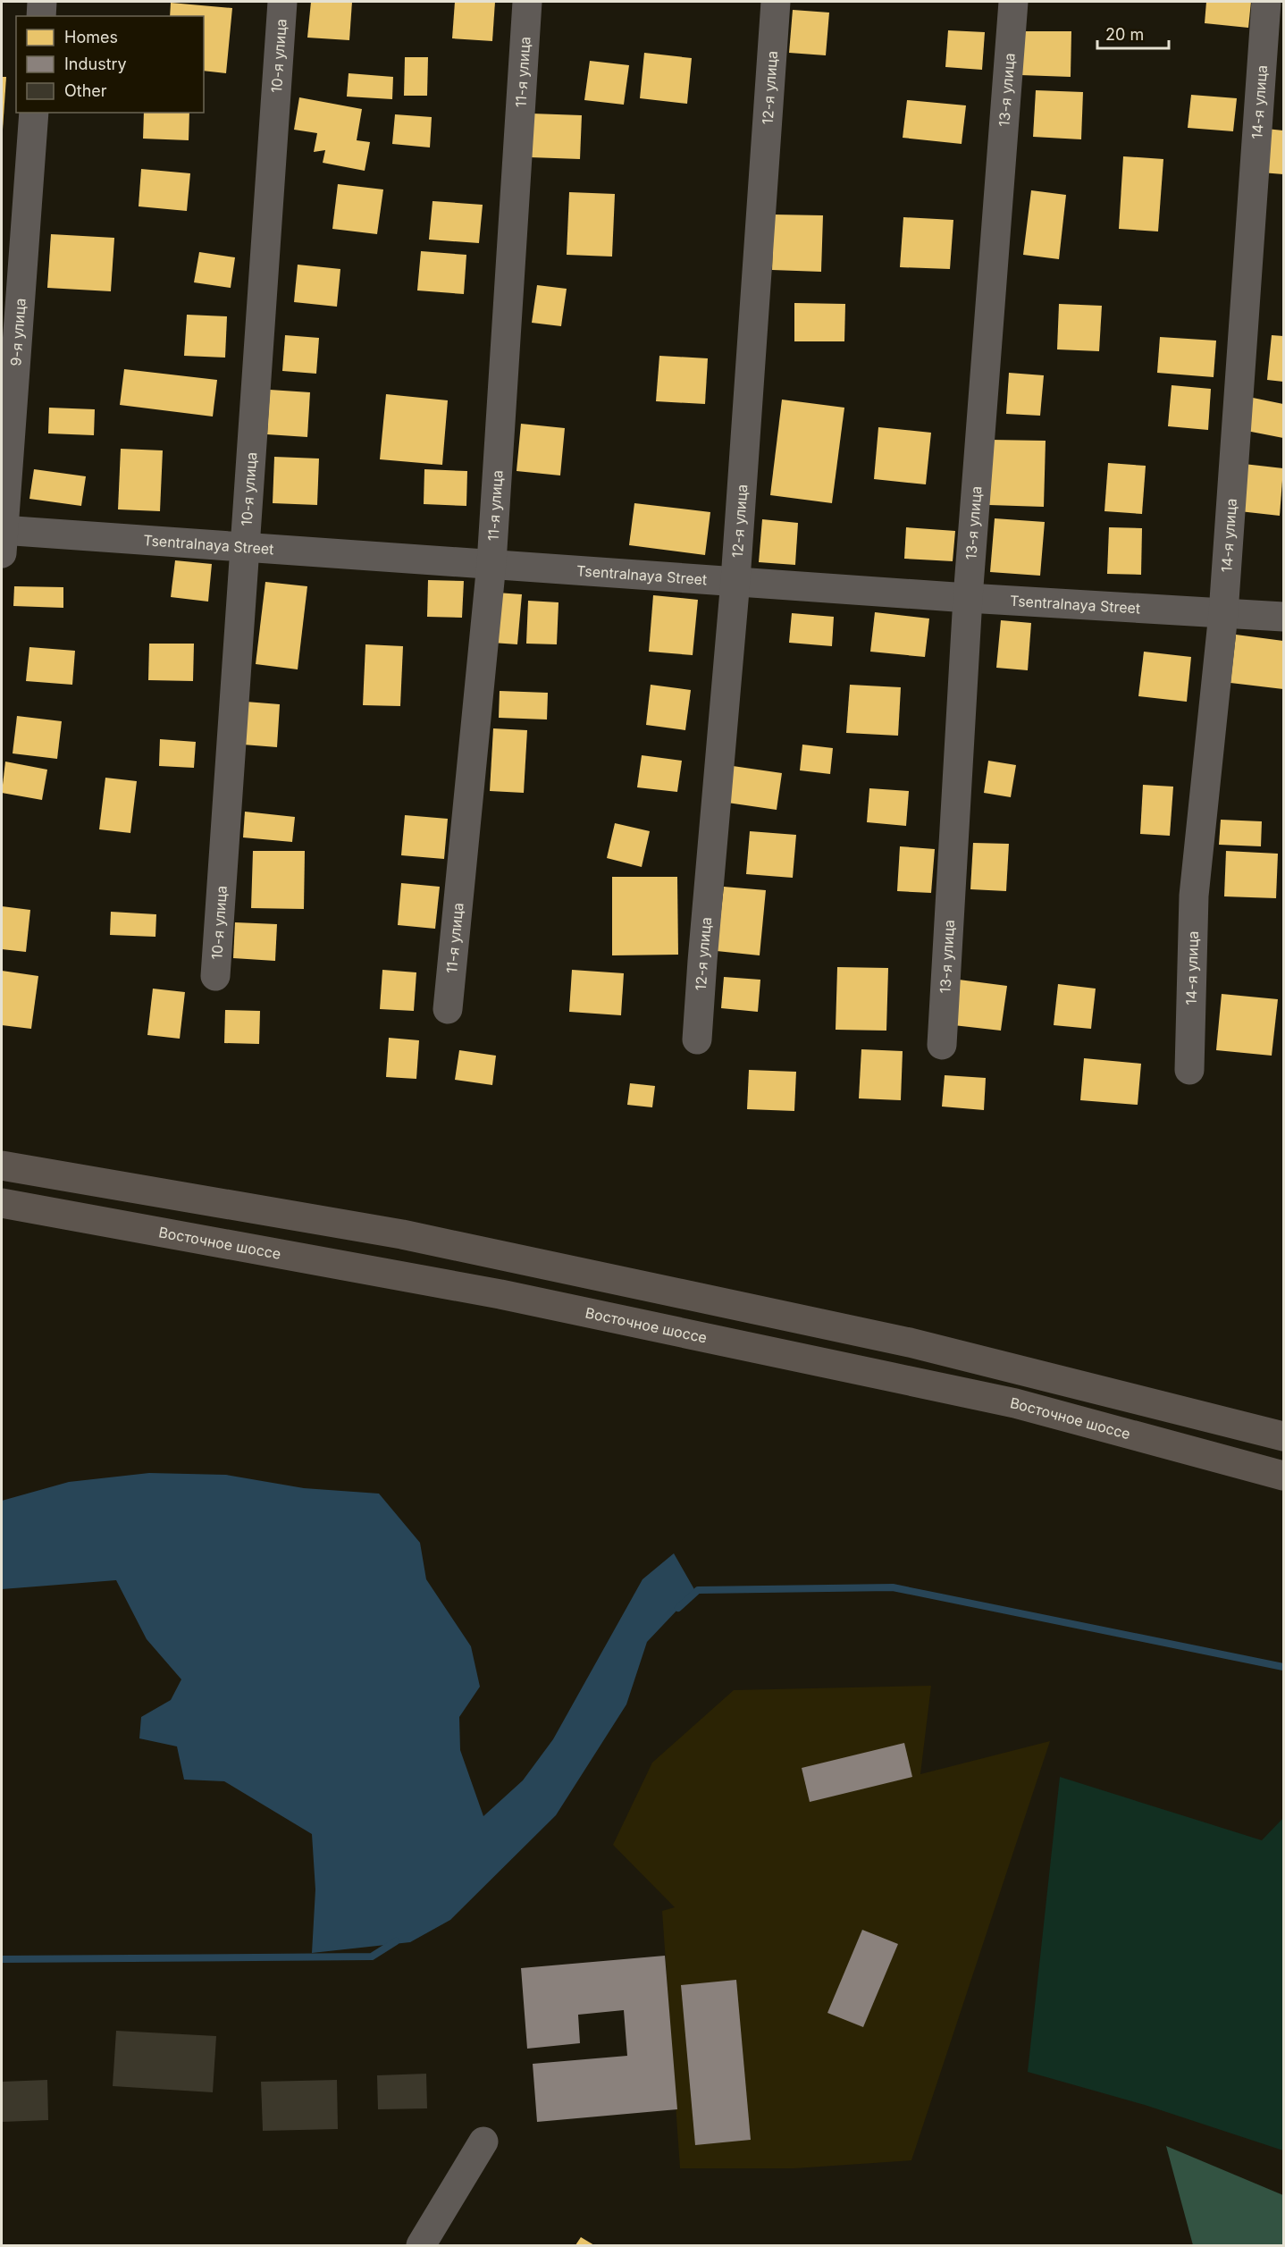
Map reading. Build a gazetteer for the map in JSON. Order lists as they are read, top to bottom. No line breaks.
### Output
{"streets":{"highway":["Восточное шоссе"],"street":["10-я улица","11-я улица","12-я улица","13-я улица","14-я улица","9-я улица","Tsentralnaya Street"]},"crossings":[["10-я улица","Tsentralnaya Street"],["11-я улица","Tsentralnaya Street"],["12-я улица","Tsentralnaya Street"],["13-я улица","Tsentralnaya Street"],["14-я улица","Tsentralnaya Street"],["9-я улица","Tsentralnaya Street"]],"legend":["Homes","Industry","Other"],"scale_bar":"20 m"}
